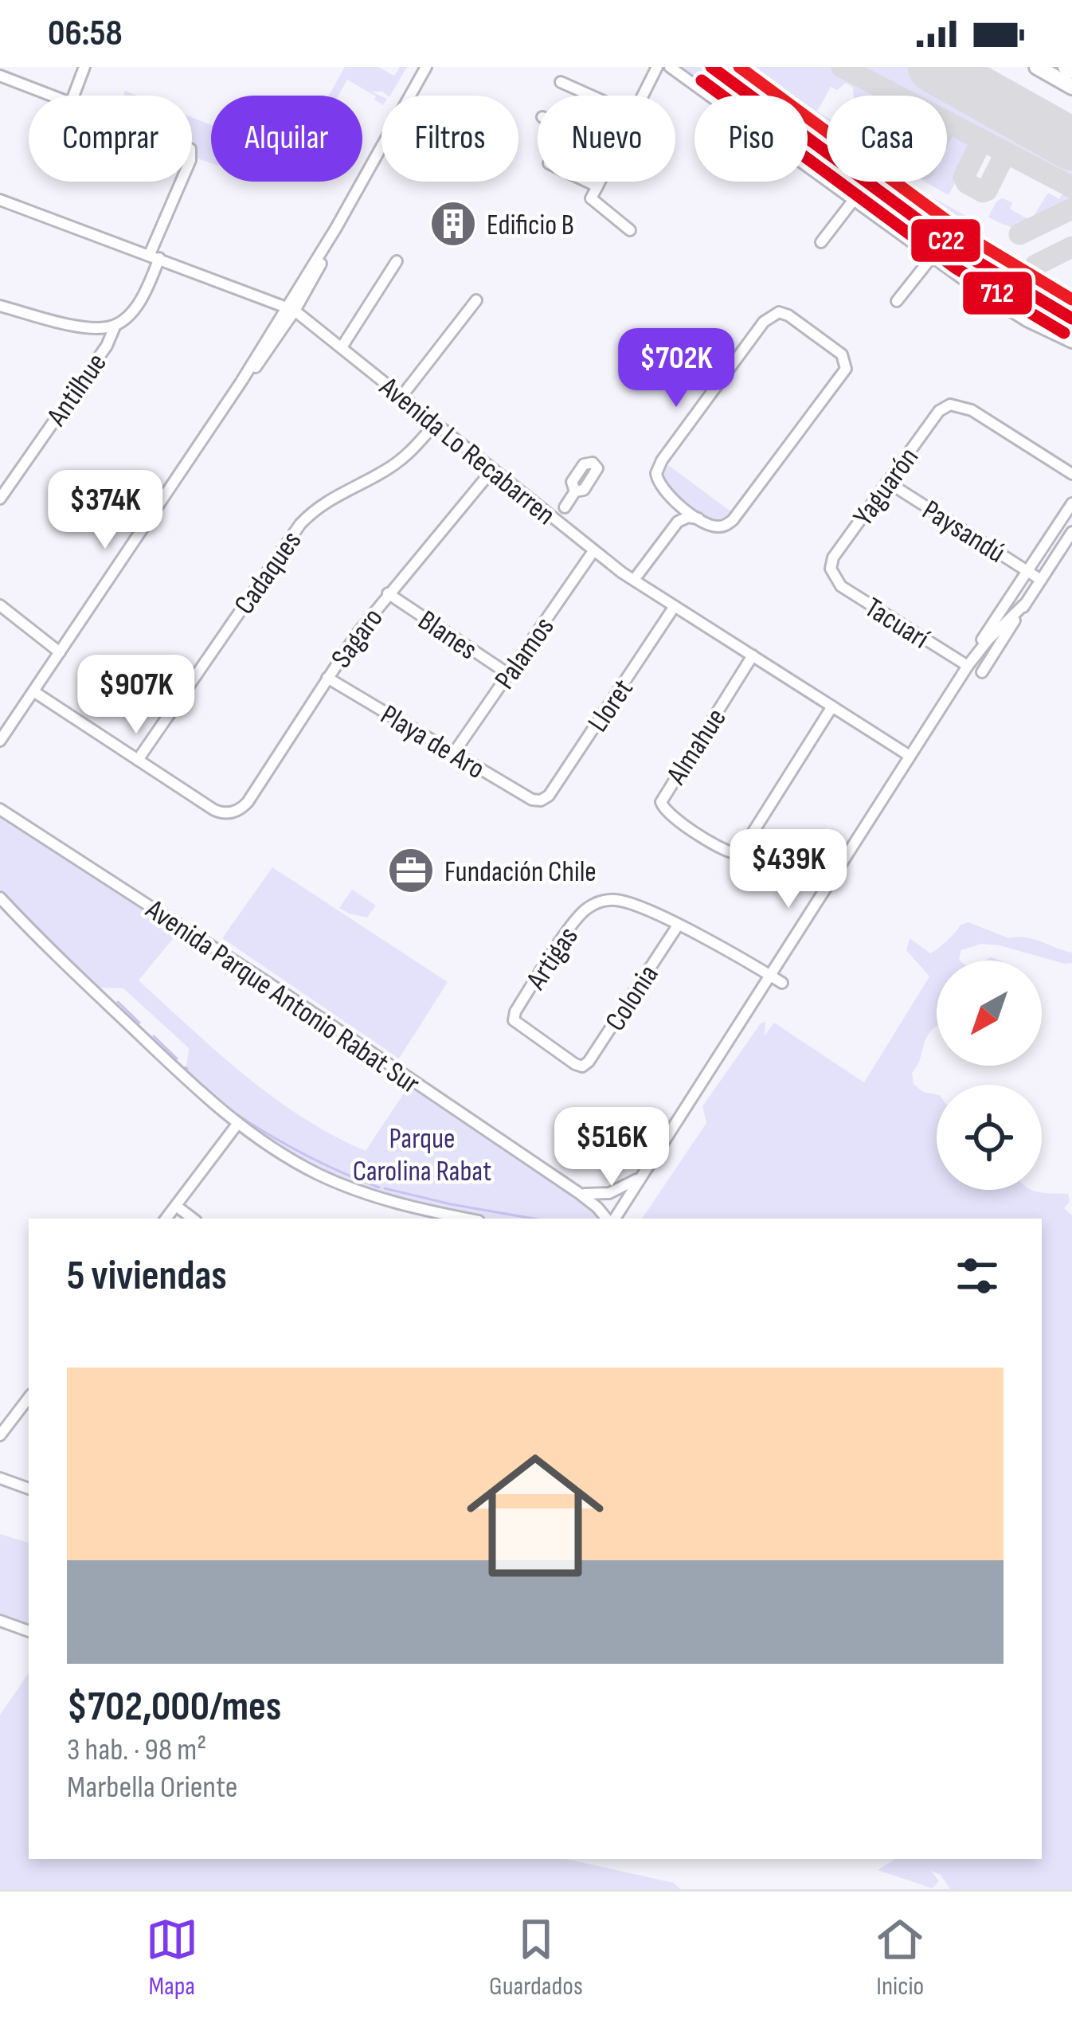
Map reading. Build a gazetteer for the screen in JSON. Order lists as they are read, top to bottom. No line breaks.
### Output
{"streets":{"street":["Antilhue","Avenida Lo Recabarren","Yaguarón","Paysandú","Cadaques","Tacuarí","Blanes","Sagaro","Palamos","Lloret","Playa de Aro","Almahue","Artigas","Avenida Parque Antonio Rabat Sur","Colonia"]},"crossings":[["Antilhue","Avenida Lo Recabarren"],["Avenida Lo Recabarren","Cadaques"],["Avenida Lo Recabarren","Sagaro"],["Avenida Lo Recabarren","Palamos"],["Avenida Lo Recabarren","Lloret"],["Avenida Lo Recabarren","Almahue"],["Yaguarón","Paysandú"],["Yaguarón","Tacuarí"],["Cadaques","Sagaro"],["Blanes","Sagaro"],["Blanes","Palamos"],["Sagaro","Playa de Aro"],["Palamos","Playa de Aro"],["Lloret","Playa de Aro"],["Artigas","Colonia"]],"parks":["Parque Carolina Rabat"],"places":{"building":["Edificio B"],"office":["Fundación Chile"]},"lines":["transit line C22","transit line 712"],"north":"bottom left","page":{"status":"06:58","chip":["Comprar","Alquilar","Filtros","Nuevo","Piso","Casa"],"price":["$702K","$374K","$907K","$439K","$516K"],"heading":"5 viviendas","list":[{"name":"$702,000/mes","note":"3 hab. · 98 m² · Marbella Oriente"}],"tabs":["Mapa","Guardados","Inicio"]}}
